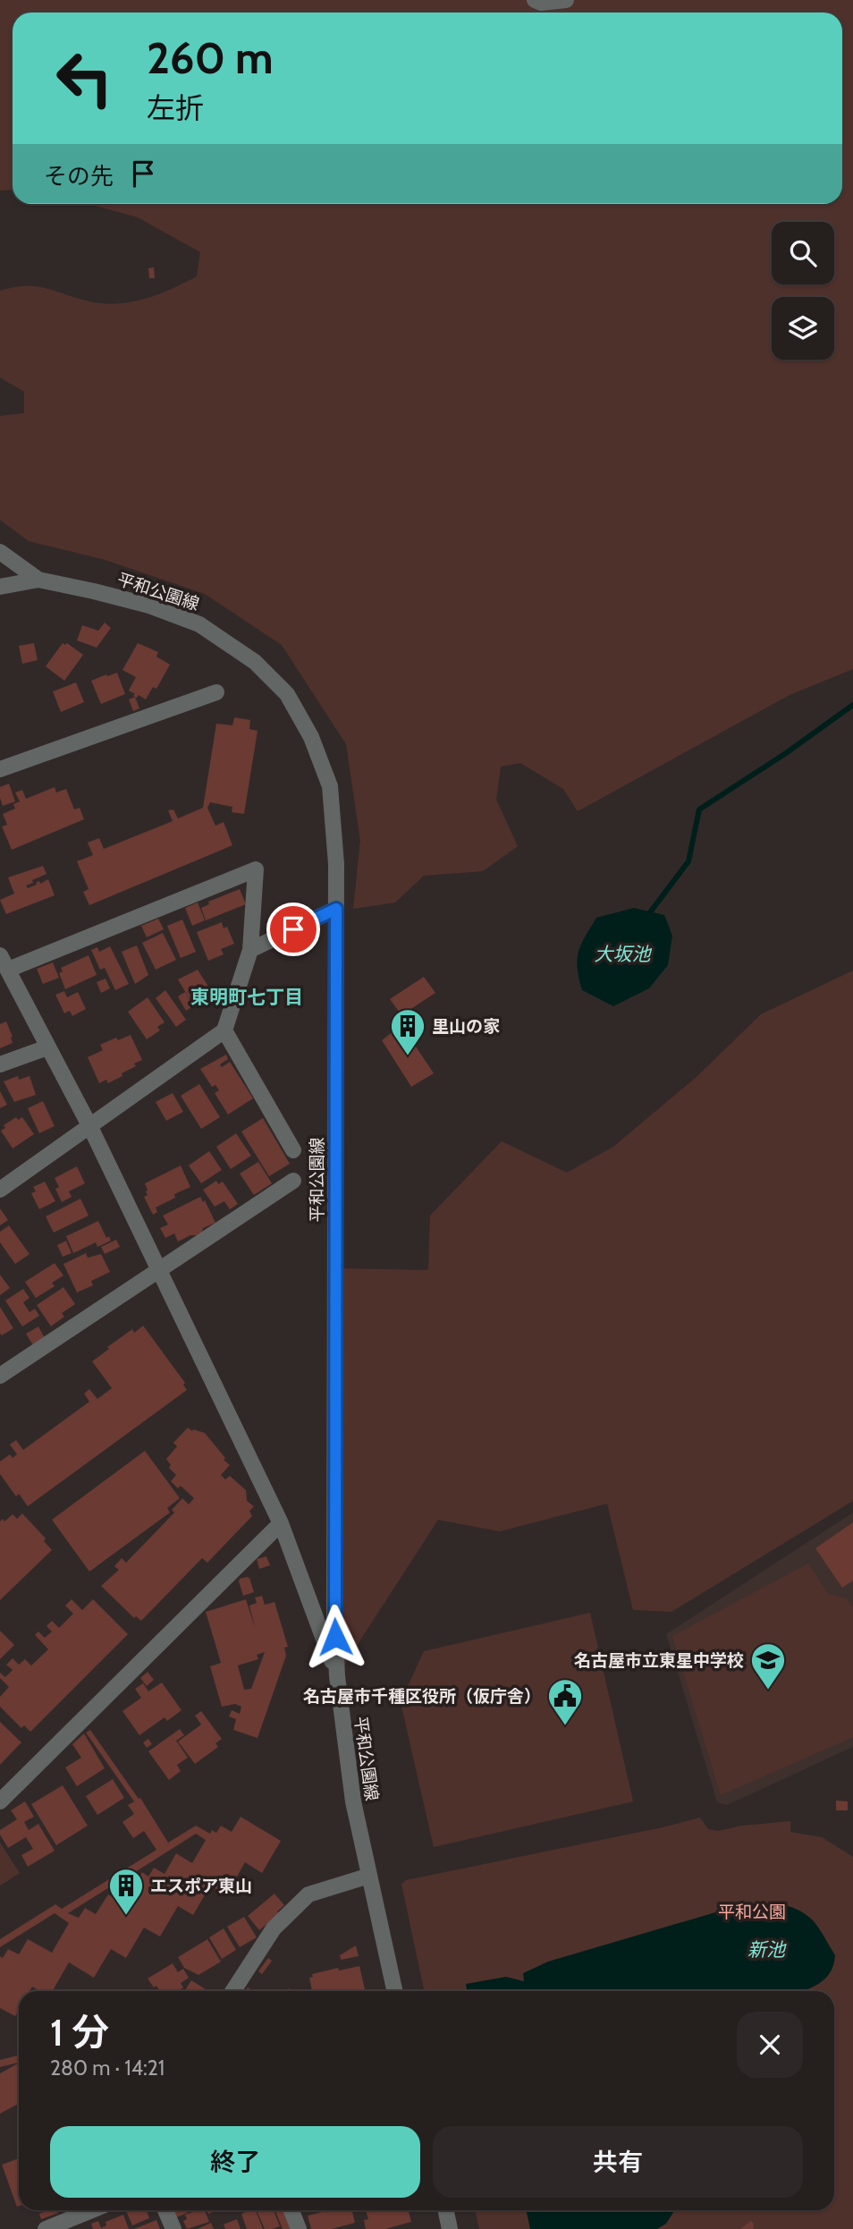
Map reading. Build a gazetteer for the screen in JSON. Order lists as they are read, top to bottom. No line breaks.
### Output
{"streets":{"street":["平和公園線"]},"districts":["東明町七丁目"],"water":["大坂池","新池"],"parks":["平和公園"],"places":{"building":["里山の家","エスポア東山"],"school or university":["名古屋市立東星中学校"],"public building":["名古屋市千種区役所（仮庁舎）"]},"page":{"turn":["260 m","左折"],"then":"その先","heading":["1 分","280 m · 14:21"],"buttons":["終了","共有"]}}
